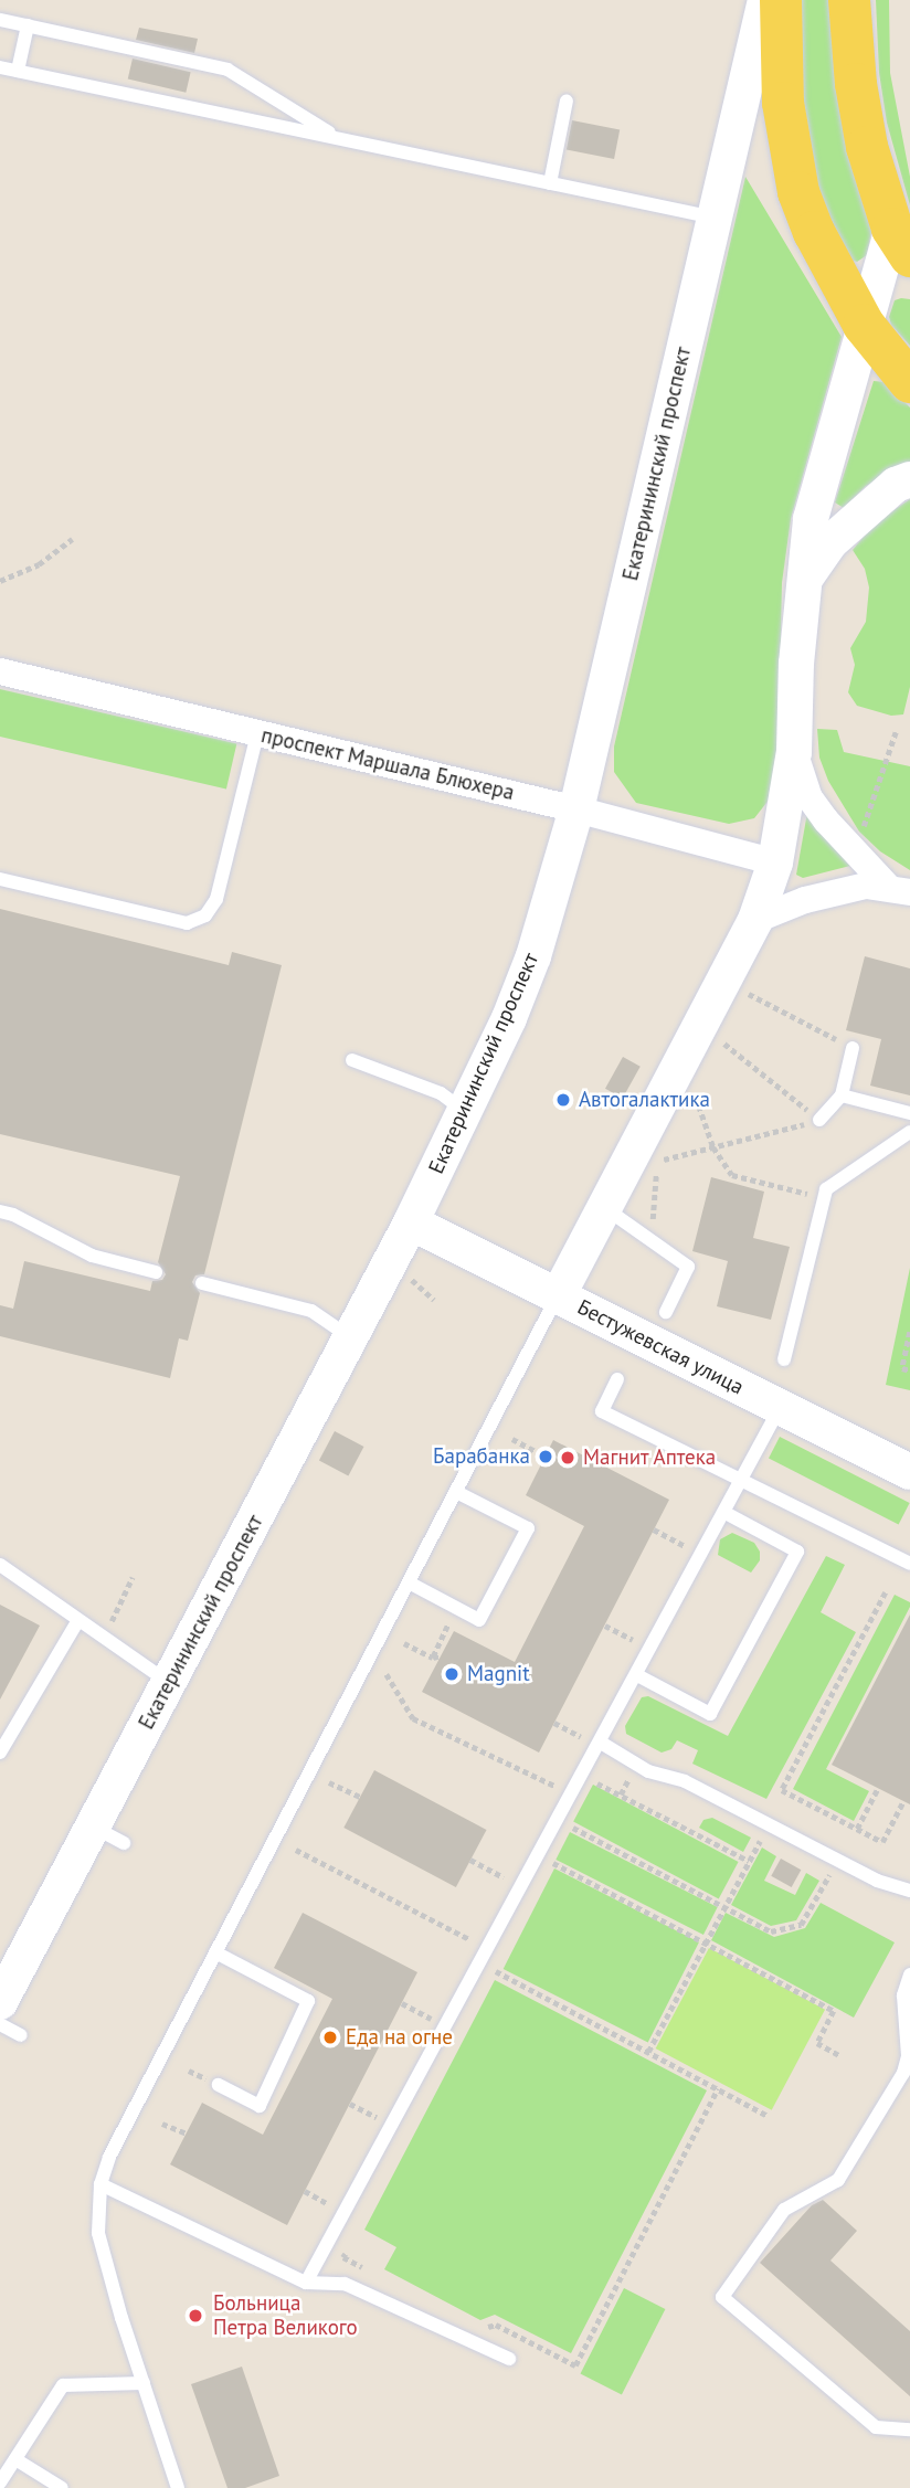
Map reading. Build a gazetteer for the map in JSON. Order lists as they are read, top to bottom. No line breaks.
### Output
{"streets":{"street":["Екатерининский проспект","проспект Маршала Блюхера","Бестужевская улица"]},"crossings":[["Екатерининский проспект","проспект Маршала Блюхера"],["Екатерининский проспект","Бестужевская улица"]],"places":["Автогалактика","Барабанка","Магнит Аптека","Magnit","Еда на огне","Больница Петра Великого"]}
